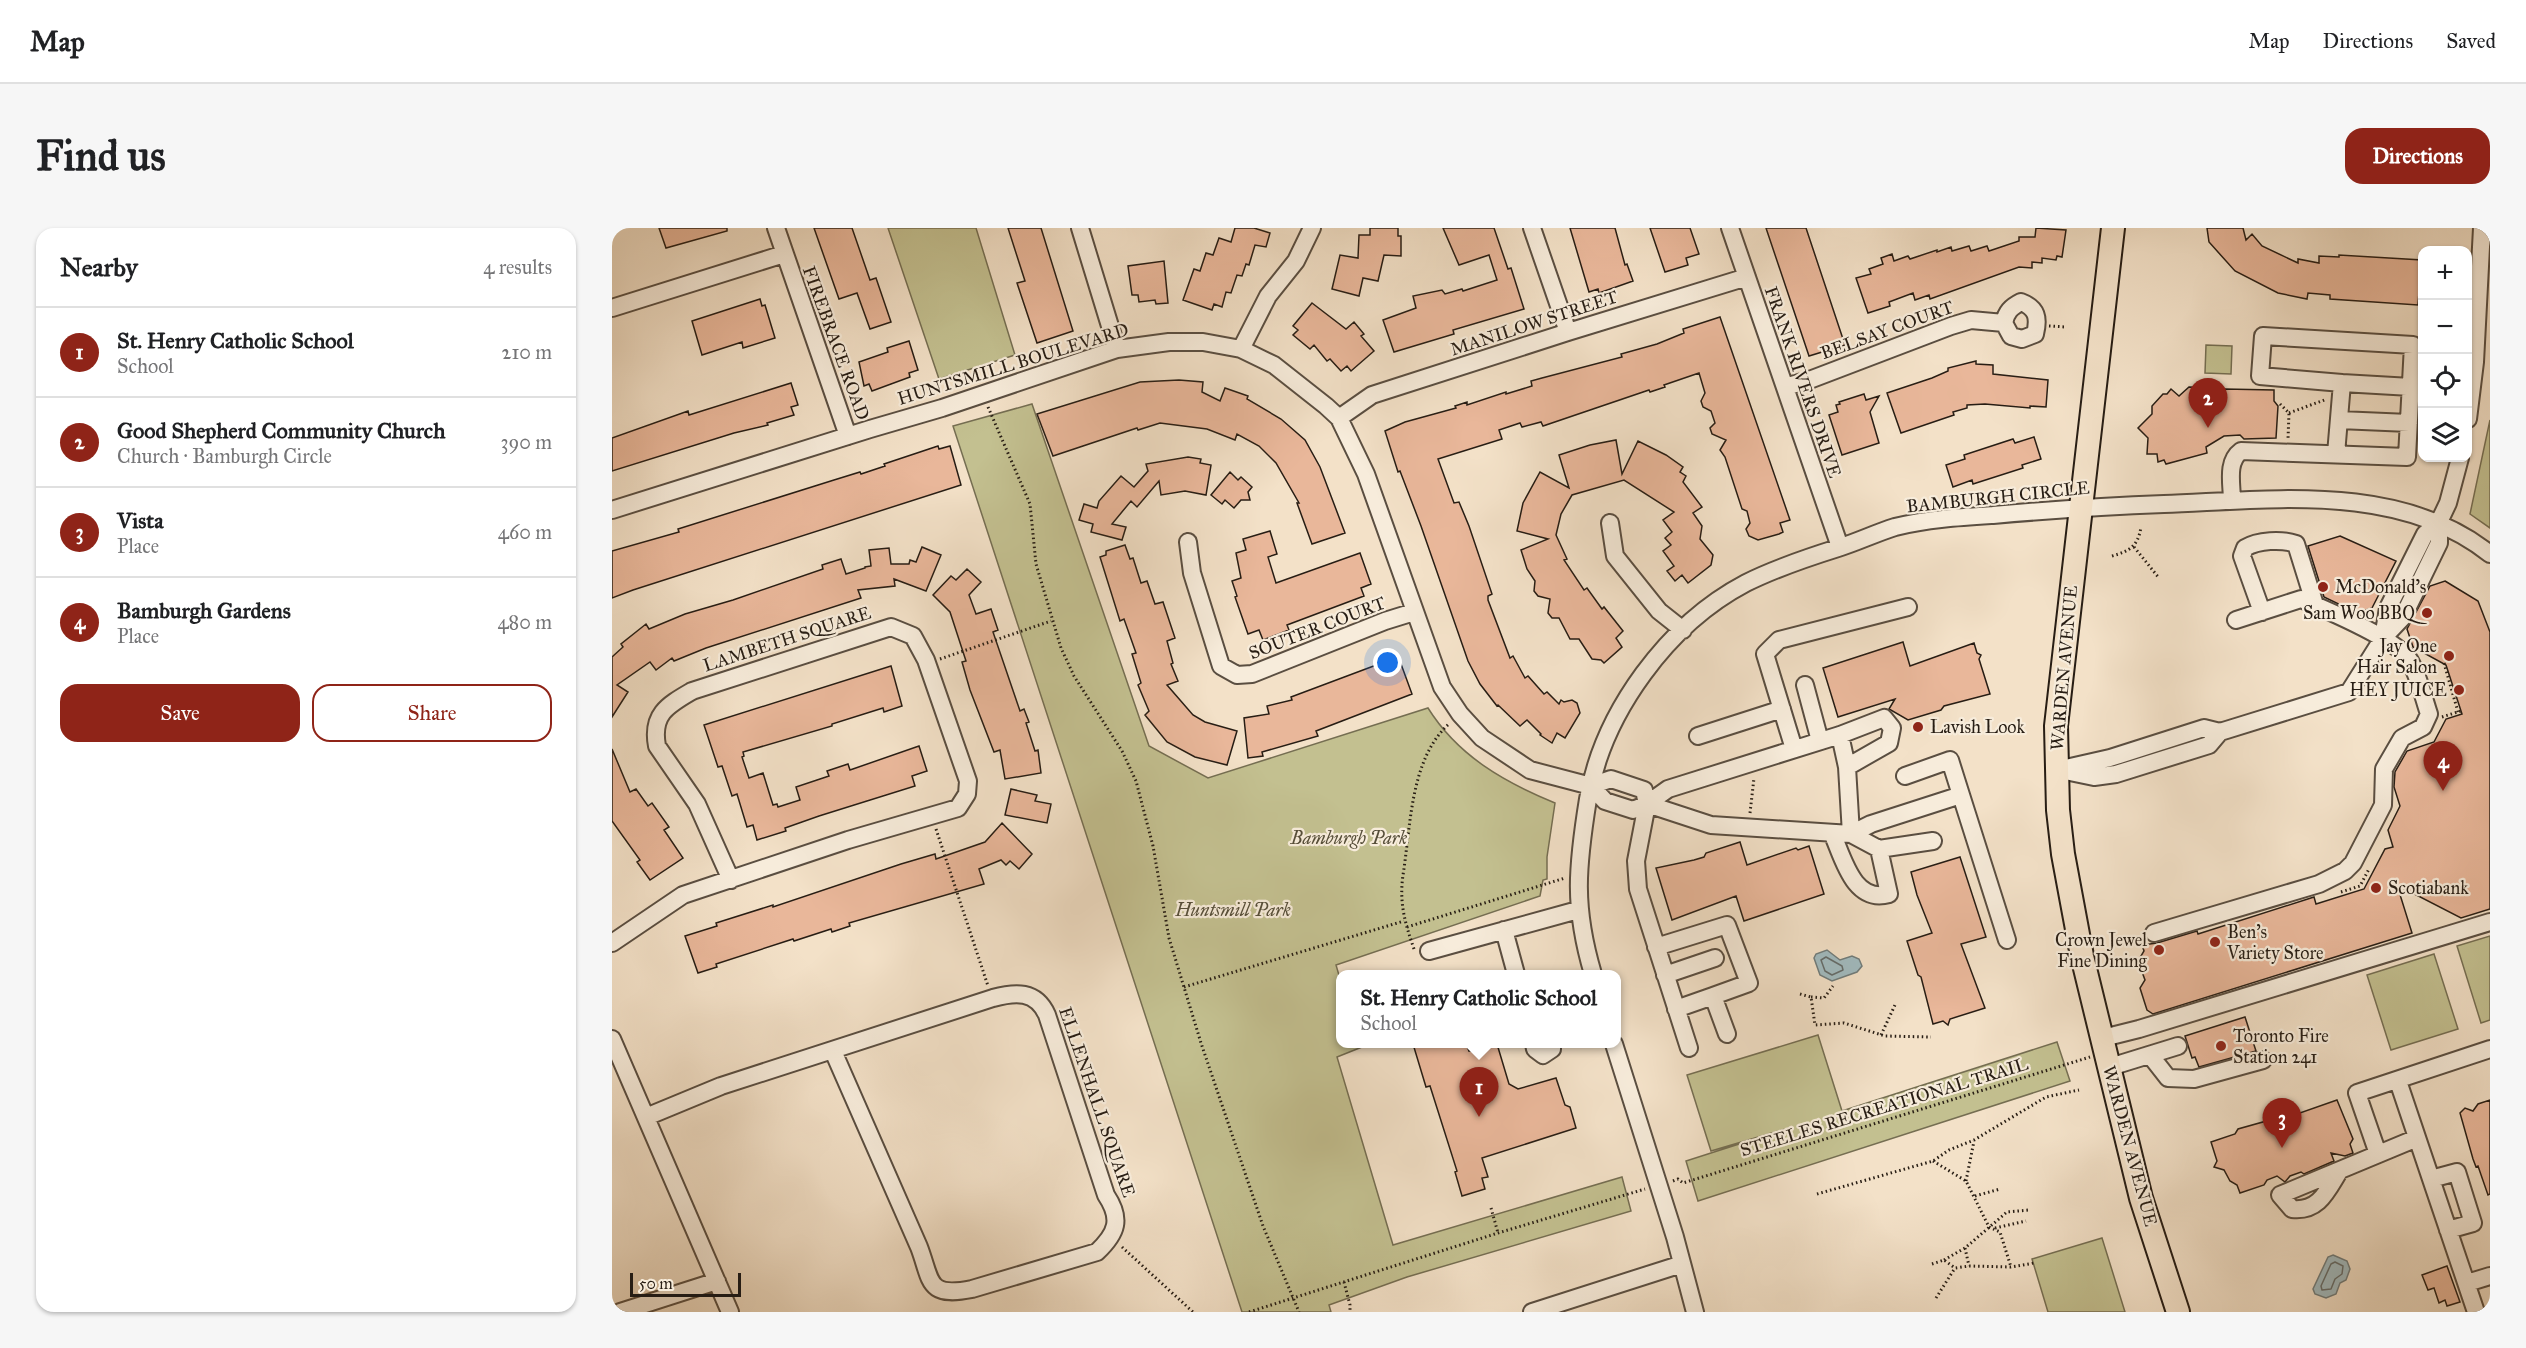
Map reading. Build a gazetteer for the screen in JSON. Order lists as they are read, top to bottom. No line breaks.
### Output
{"streets":{"main road":["WARDEN AVENUE"],"street":["MANILOW STREET","BELSAY COURT","FIREBRACE ROAD","HUNTSMILL BOULEVARD","FRANK RIVERS DRIVE","BAMBURGH CIRCLE","SOUTER COURT","LAMBETH SQUARE","ELLENHALL SQUARE"],"path":["STEELES RECREATIONAL TRAIL"]},"crossings":[["MANILOW STREET","HUNTSMILL BOULEVARD"],["MANILOW STREET","FRANK RIVERS DRIVE"],["BELSAY COURT","FRANK RIVERS DRIVE"],["FIREBRACE ROAD","HUNTSMILL BOULEVARD"],["HUNTSMILL BOULEVARD","BAMBURGH CIRCLE"],["HUNTSMILL BOULEVARD","SOUTER COURT"],["FRANK RIVERS DRIVE","BAMBURGH CIRCLE"],["BAMBURGH CIRCLE","WARDEN AVENUE"],["WARDEN AVENUE","STEELES RECREATIONAL TRAIL"]],"parks":["Bamburgh Park","Huntsmill Park"],"places":["McDonald's","Sam Woo BBQ","Jay One Hair Salon","HEY JUICE","Lavish Look","Scotiabank","Ben's Variety Store","Crown Jewel Fine Dining","Toronto Fire Station 241"],"scale_bar":"50 m","page":{"header":"Map","nav":["Map","Directions","Saved"],"buttons":["Directions",["Save","Share"]],"title":"Find us","heading":["Nearby","4 results"],"map_buttons":["+","−"],"list":[{"mark":"1","name":"St. Henry Catholic School","note":"School","value":"210 m"},{"mark":"2","name":"Good Shepherd Community Church","note":"Church · Bamburgh Circle","value":"390 m"},{"mark":"3","name":"Vista","note":"Place","value":"460 m"},{"mark":"4","name":"Bamburgh Gardens","note":"Place","value":"480 m"}],"pins":["2","4","1","3"],"popup":["St. Henry Catholic School","School"],"scale":"50 m"}}
